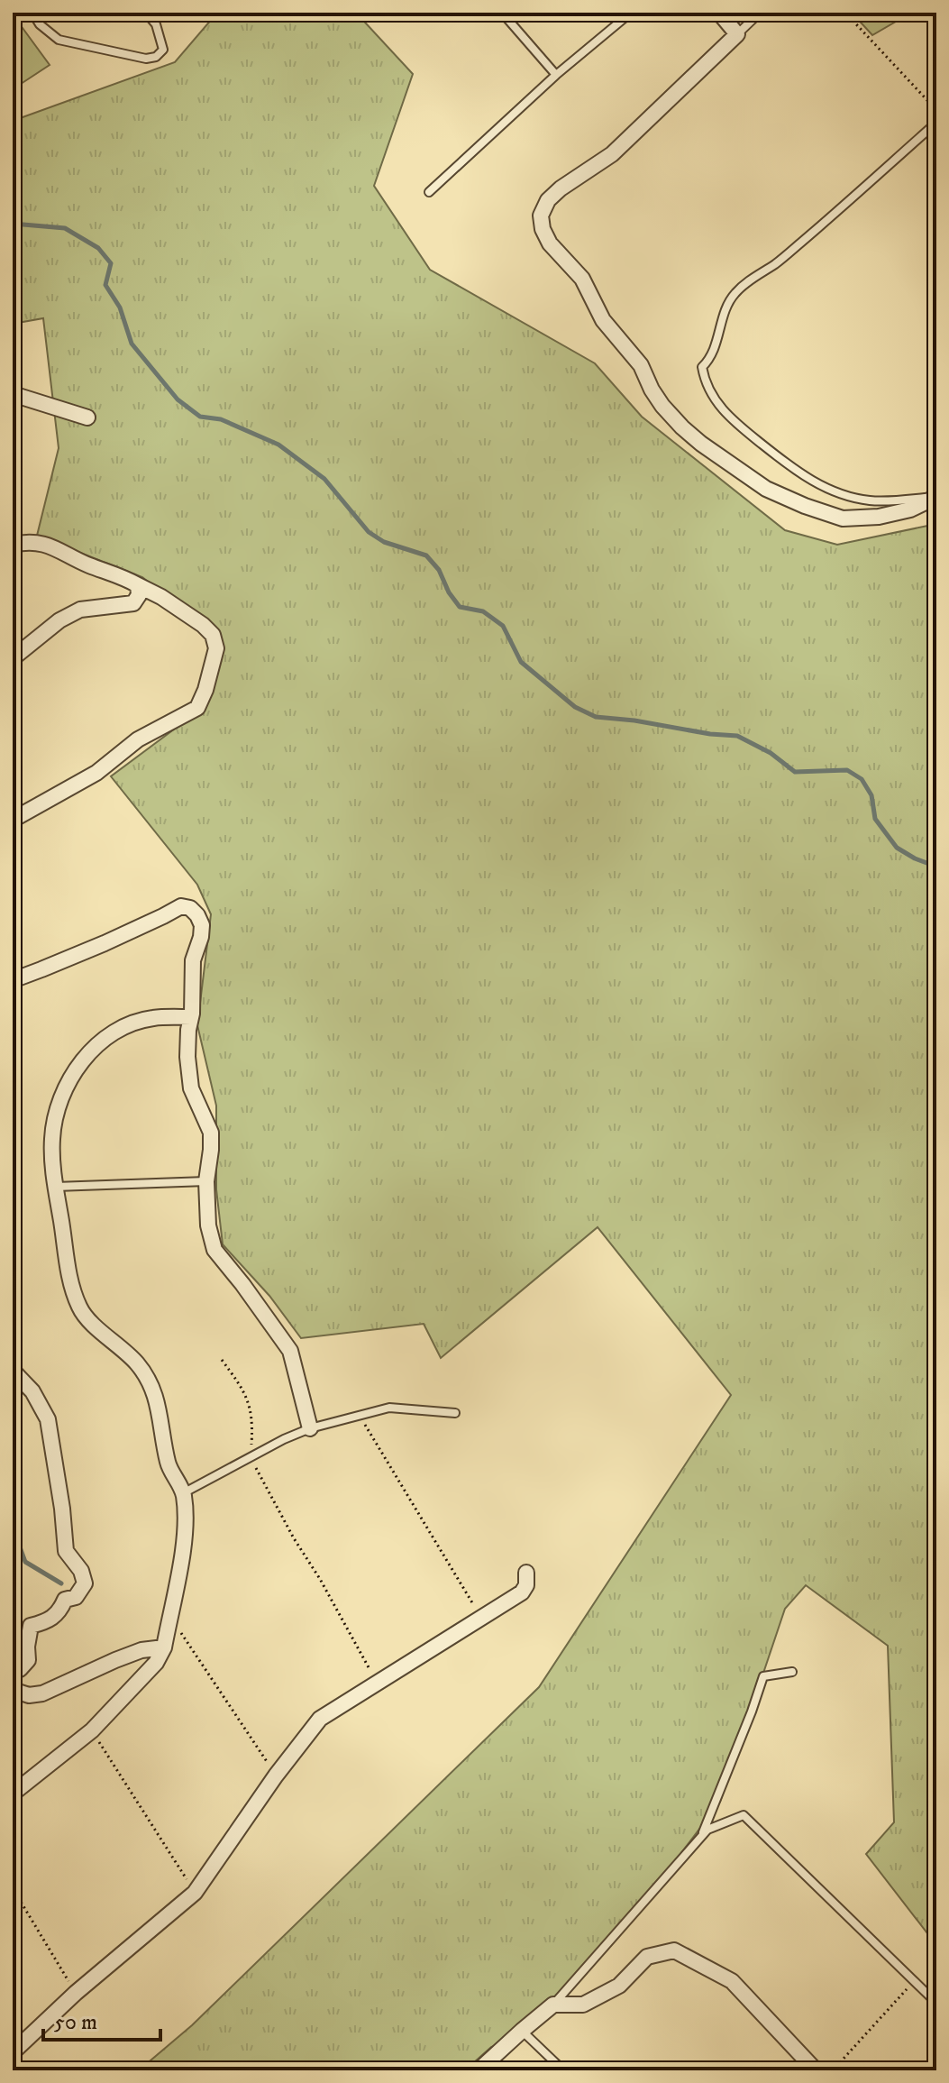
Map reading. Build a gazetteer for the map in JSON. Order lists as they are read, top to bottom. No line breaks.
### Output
{"scale_bar":"50 m"}
